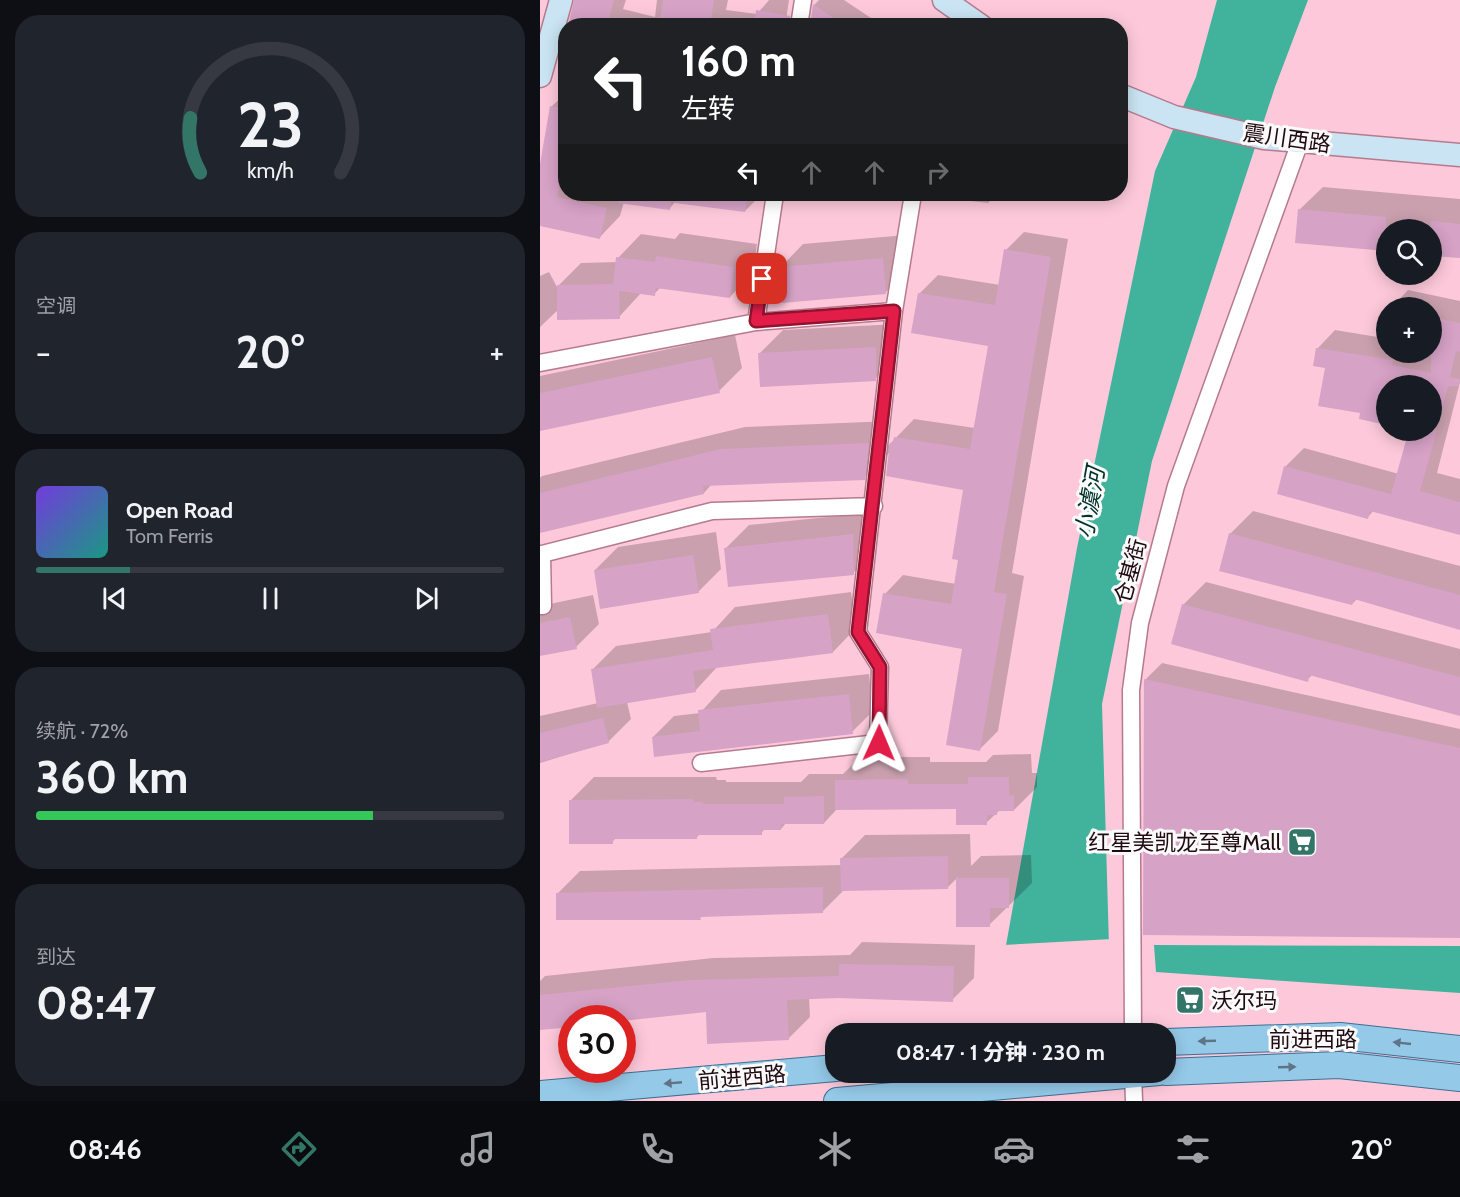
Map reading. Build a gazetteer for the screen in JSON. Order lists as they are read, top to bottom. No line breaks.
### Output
{"streets":{"main road":["前进西路"],"street":["震川西路","仓基街"]},"crossings":[["震川西路","仓基街"]],"water":["小澞河"],"places":{"supermarket":["红星美凯龙至尊Mall","沃尔玛"]},"page":{"turn":["160 m","左转"],"map_buttons":["+","−"],"tile":["空调",["续航 · 72%","360 km"],["到达","08:47"]],"heat":["−","20°","+"],"song":["Open Road","Tom Ferris"],"limit":"30","trip":"08:47 · 1 分钟 · 230 m","tabs":["08:46","20°"],"gauge":["23","km/h"]}}
